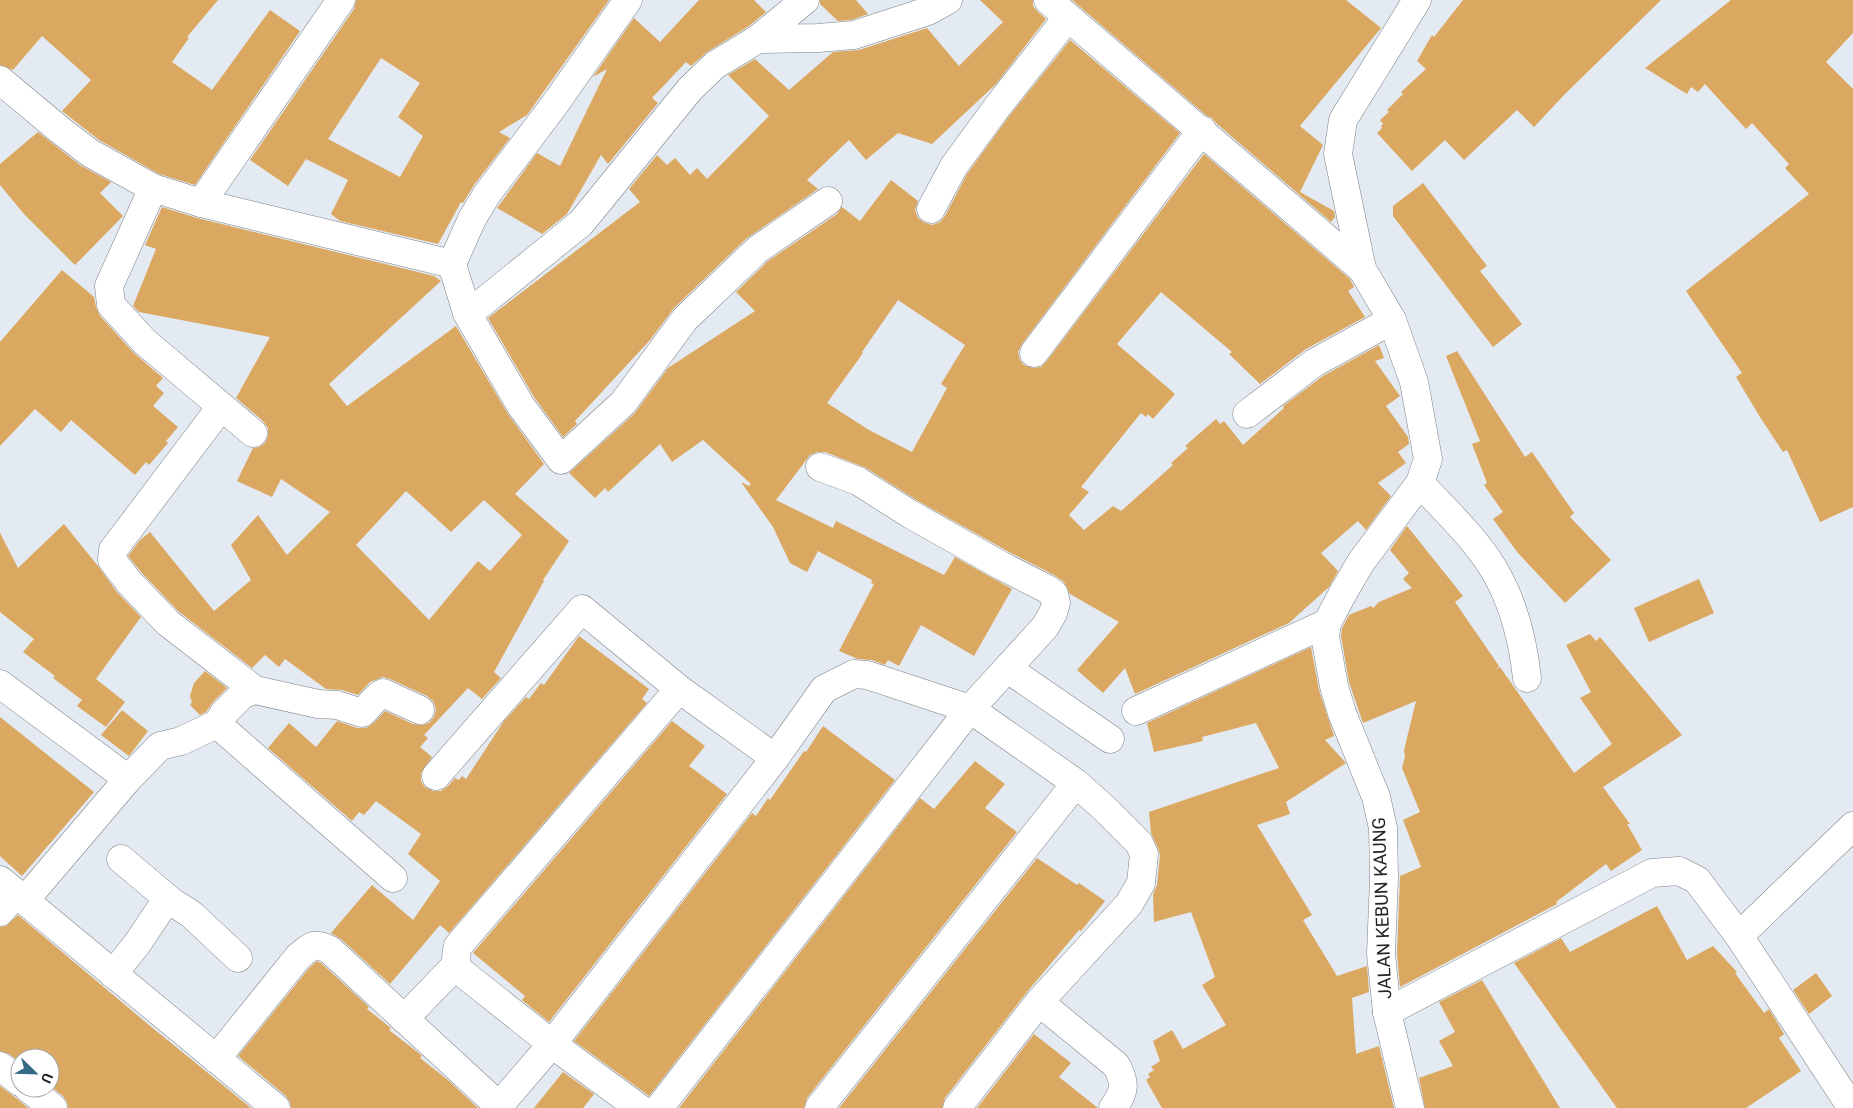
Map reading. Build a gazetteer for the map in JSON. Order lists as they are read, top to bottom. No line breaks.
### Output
{"streets":{"street":["JALAN KEBUN KAUNG"]},"north":"bottom right"}
